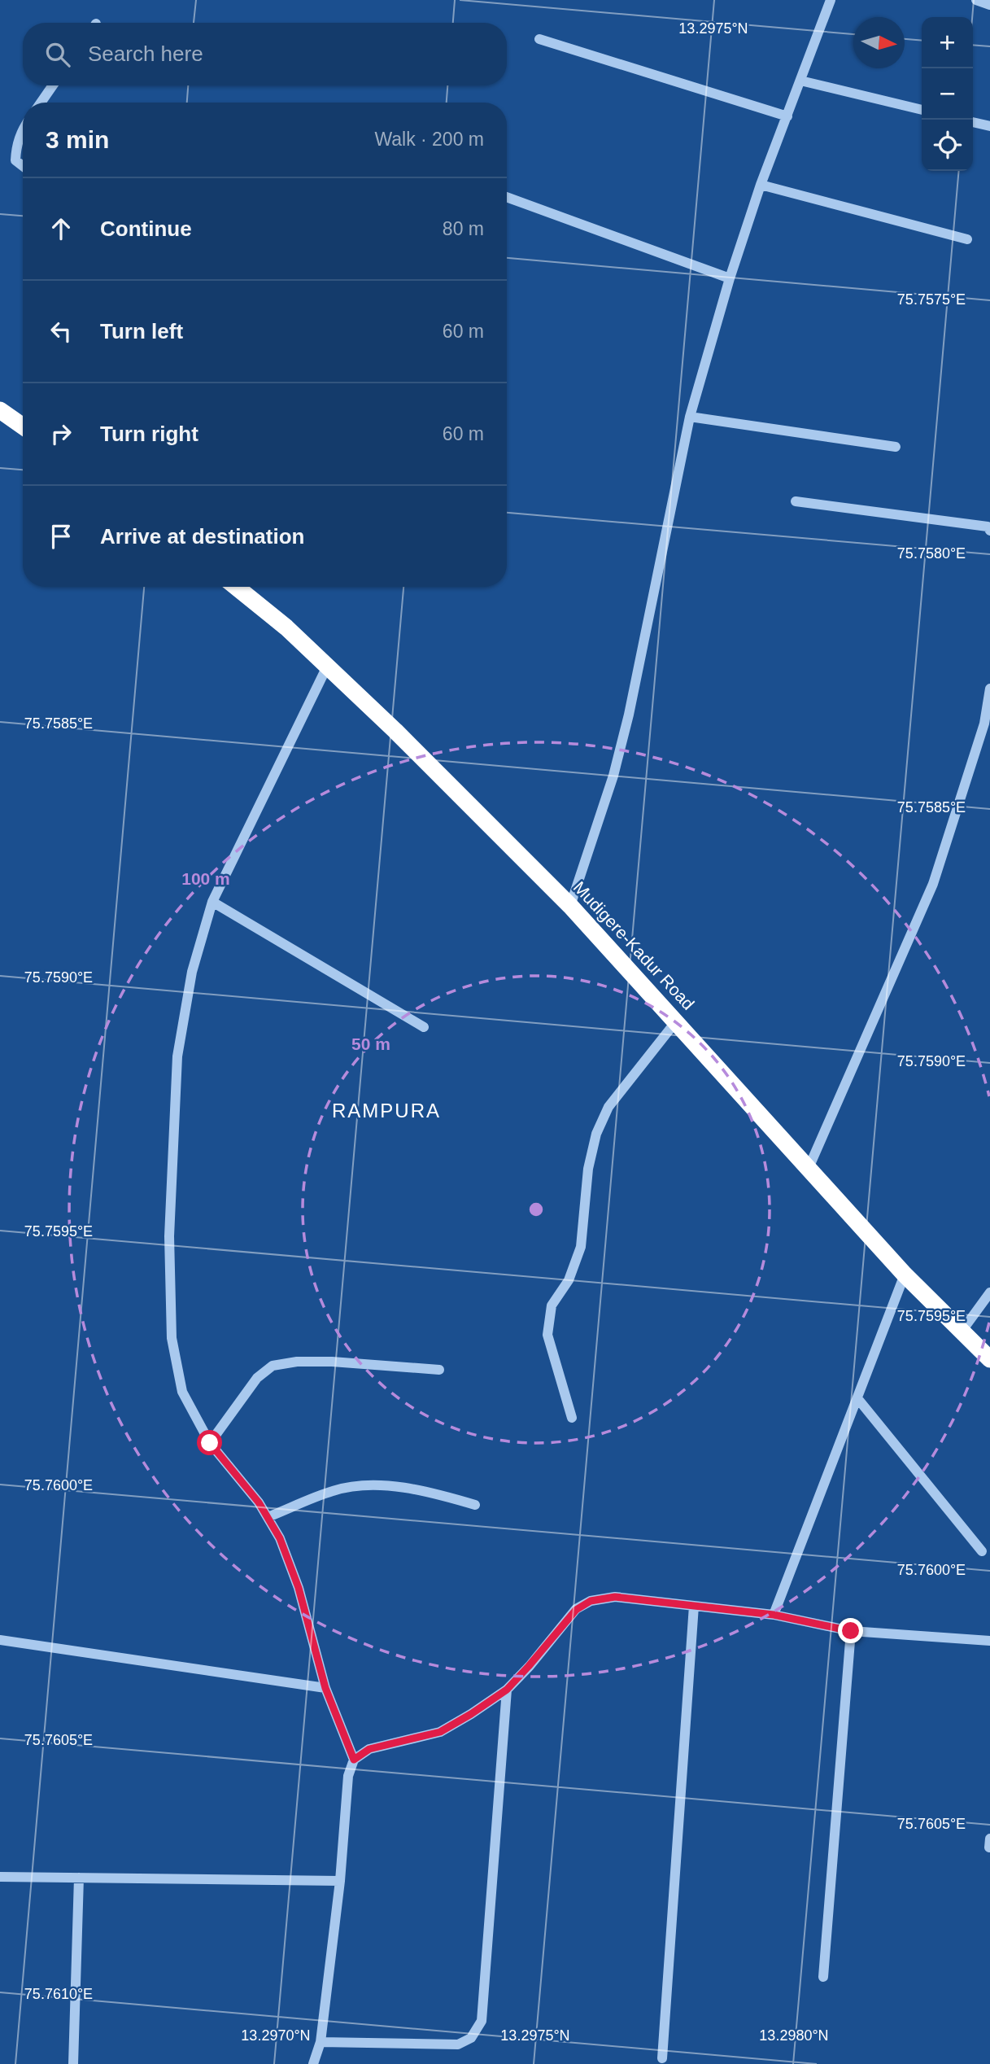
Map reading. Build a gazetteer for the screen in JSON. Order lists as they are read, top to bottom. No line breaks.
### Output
{"streets":{"highway":["Mudigere-Kadur Road"]},"districts":["RAMPURA"],"north":"right","page":{"map_buttons":["+","−"],"search":"Search here","heading":["3 min","Walk · 200 m"],"list":[["Continue","80 m"],["Turn left","60 m"],["Turn right","60 m"],"Arrive at destination"]},"coordinates":["13.2975°N","75.7575°E","75.7580°E","75.7585°E","75.7590°E","75.7595°E","75.7600°E","75.7605°E","75.7610°E","13.2970°N","13.2980°N"],"rings":["100 m","50 m"]}
